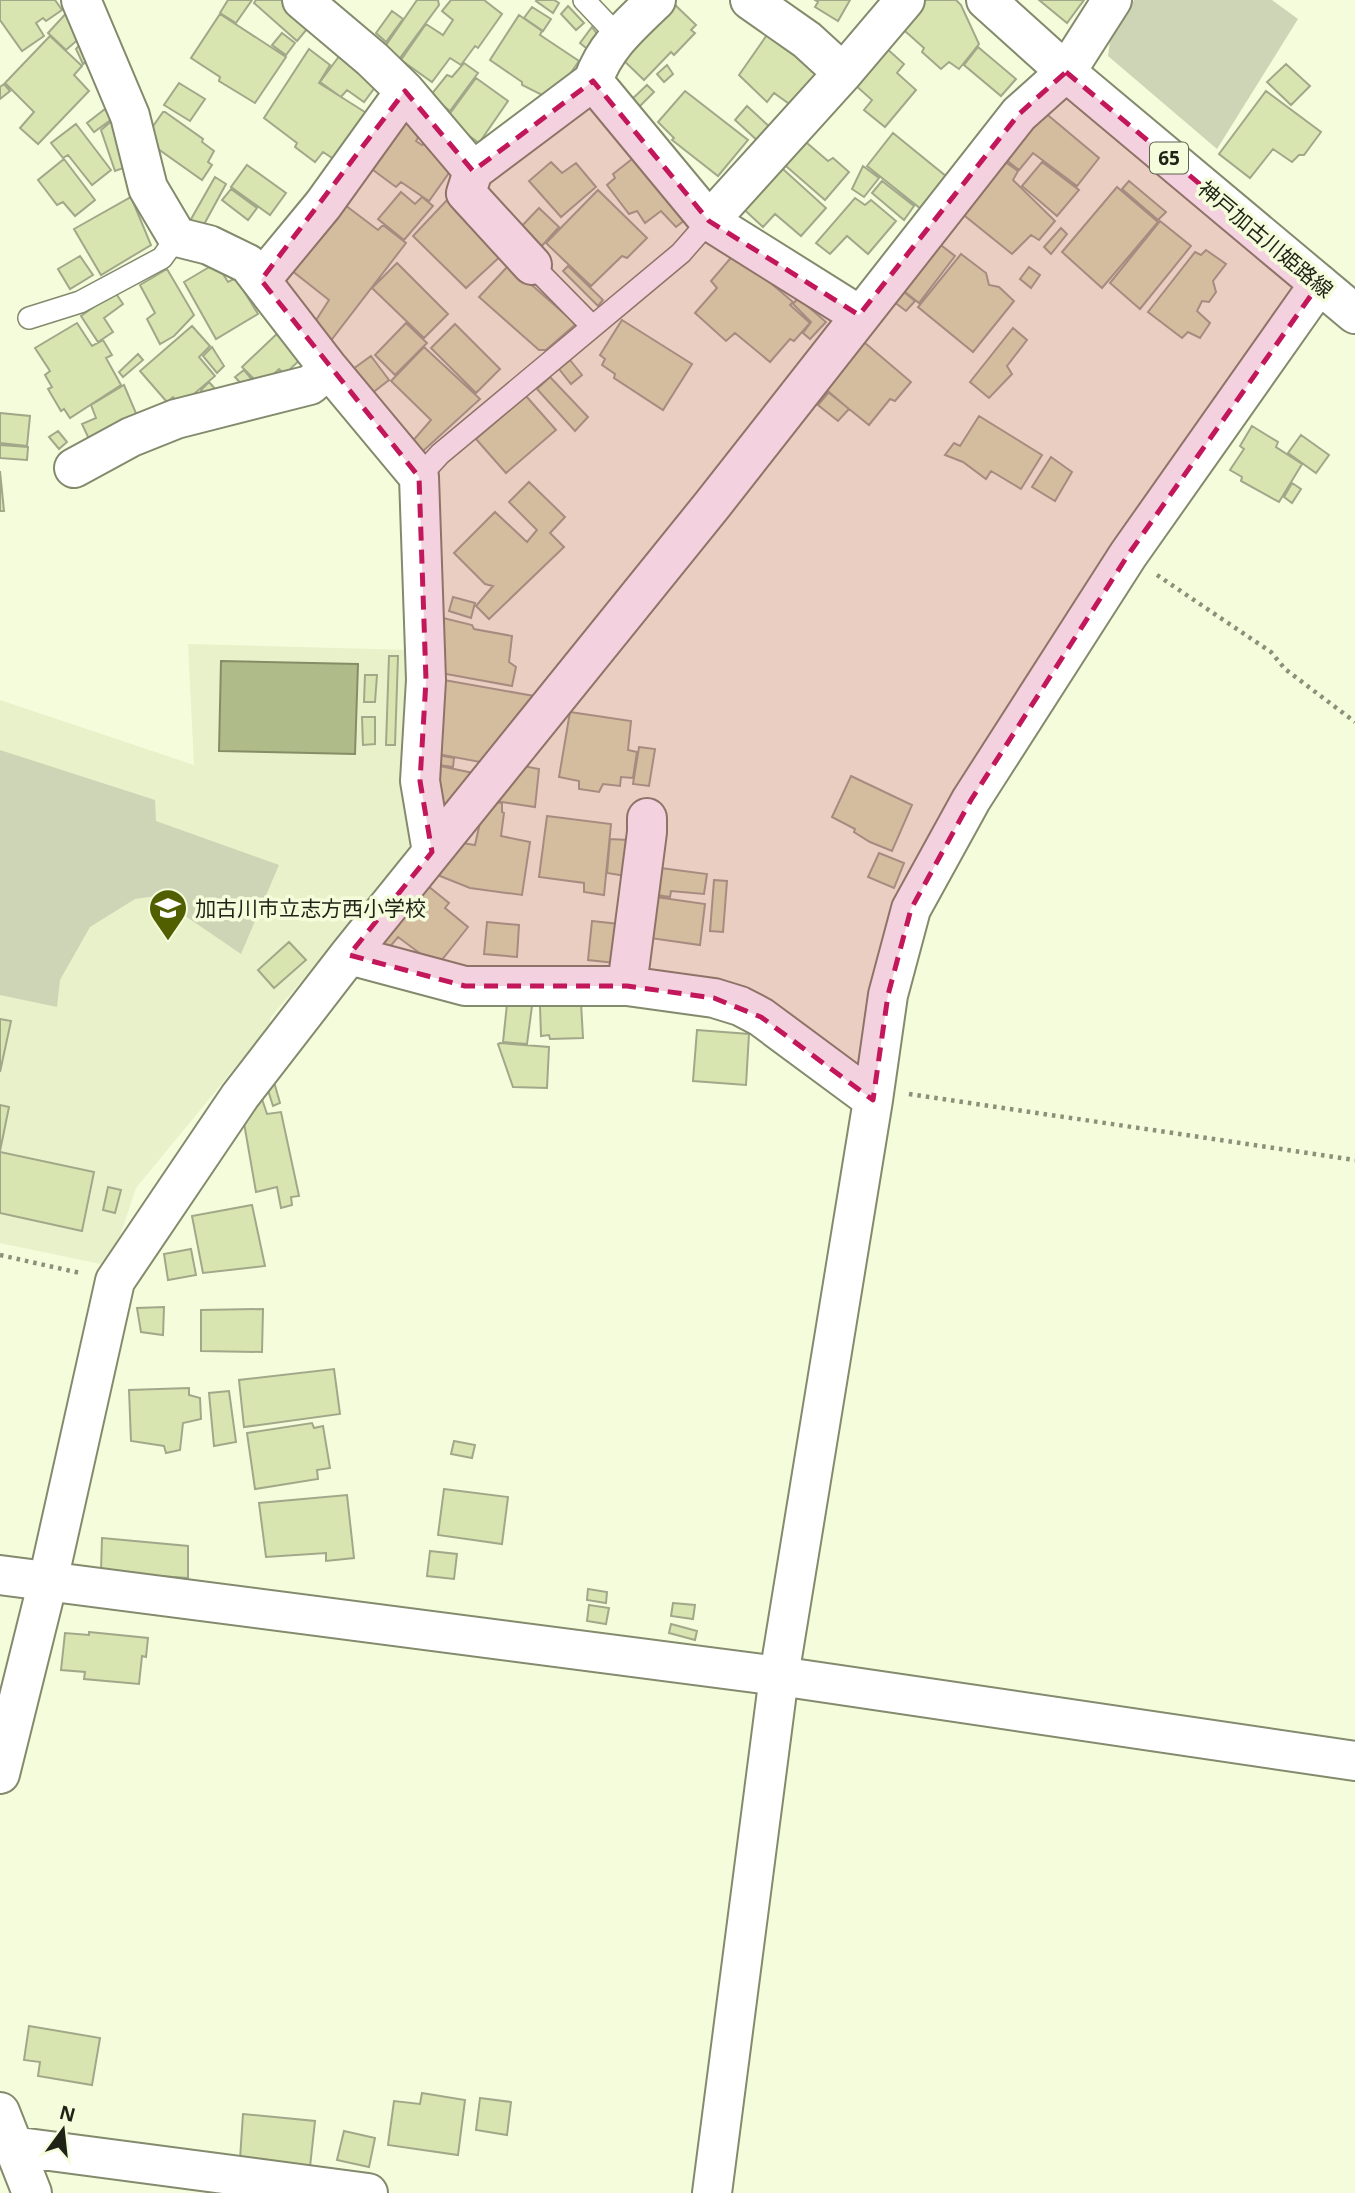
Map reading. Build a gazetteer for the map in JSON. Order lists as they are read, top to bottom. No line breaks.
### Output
{"streets":{"street":["65","神戸加古川姫路線"]},"places":{"school or university":["加古川市立志方西小学校"]},"north":"top"}
